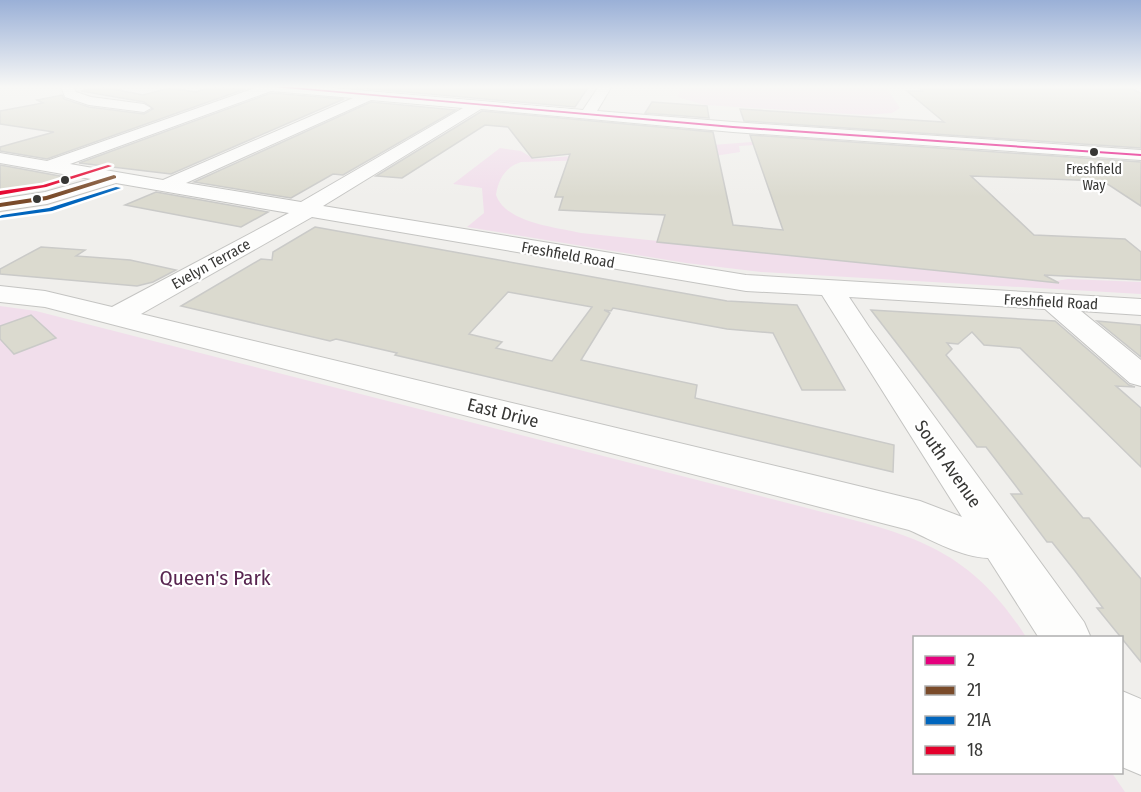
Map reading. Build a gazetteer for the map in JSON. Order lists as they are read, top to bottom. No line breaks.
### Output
{"streets":{"street":["Freshfield Road","Evelyn Terrace","East Drive","South Avenue"]},"crossings":[["Freshfield Road","Evelyn Terrace"],["Freshfield Road","South Avenue"],["Evelyn Terrace","East Drive"],["East Drive","South Avenue"]],"parks":["Queen's Park"],"places":["Freshfield Way"],"lines":["transit line 2","transit line 18","transit line 21","transit line 21A"],"legend":["2","21","21A","18"]}
